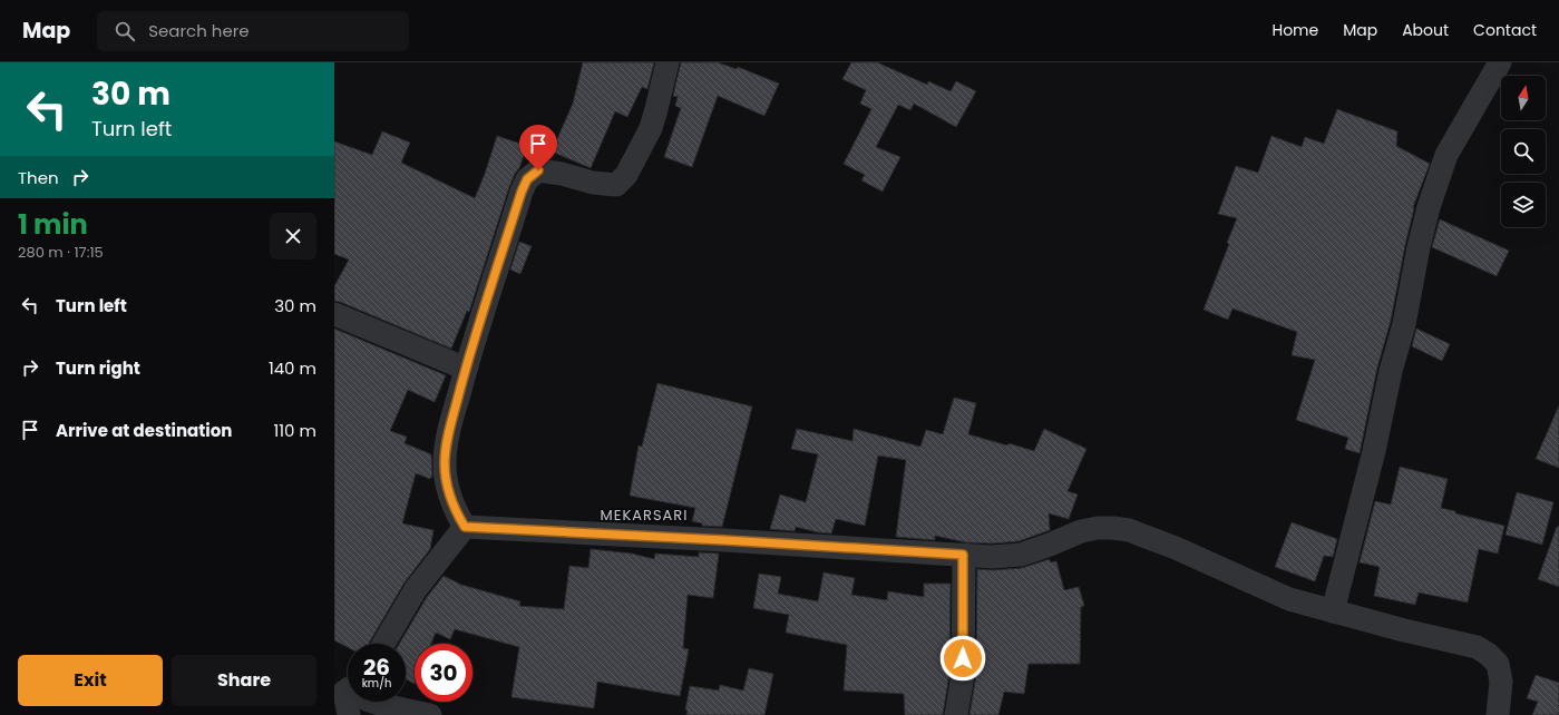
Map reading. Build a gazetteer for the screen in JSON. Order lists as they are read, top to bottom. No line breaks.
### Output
{"districts":["MEKARSARI"],"north":"top","page":{"header":"Map","search":"Search here","nav":["Home","Map","About","Contact"],"turn":["30 m","Turn left"],"then":"Then","heading":["1 min","280 m · 17:15"],"list":[{"name":"Turn left","value":"30 m"},{"name":"Turn right","value":"140 m"},{"name":"Arrive at destination","value":"110 m"}],"speed":"26 km/h","limit":"30","buttons":["Exit","Share"]}}
